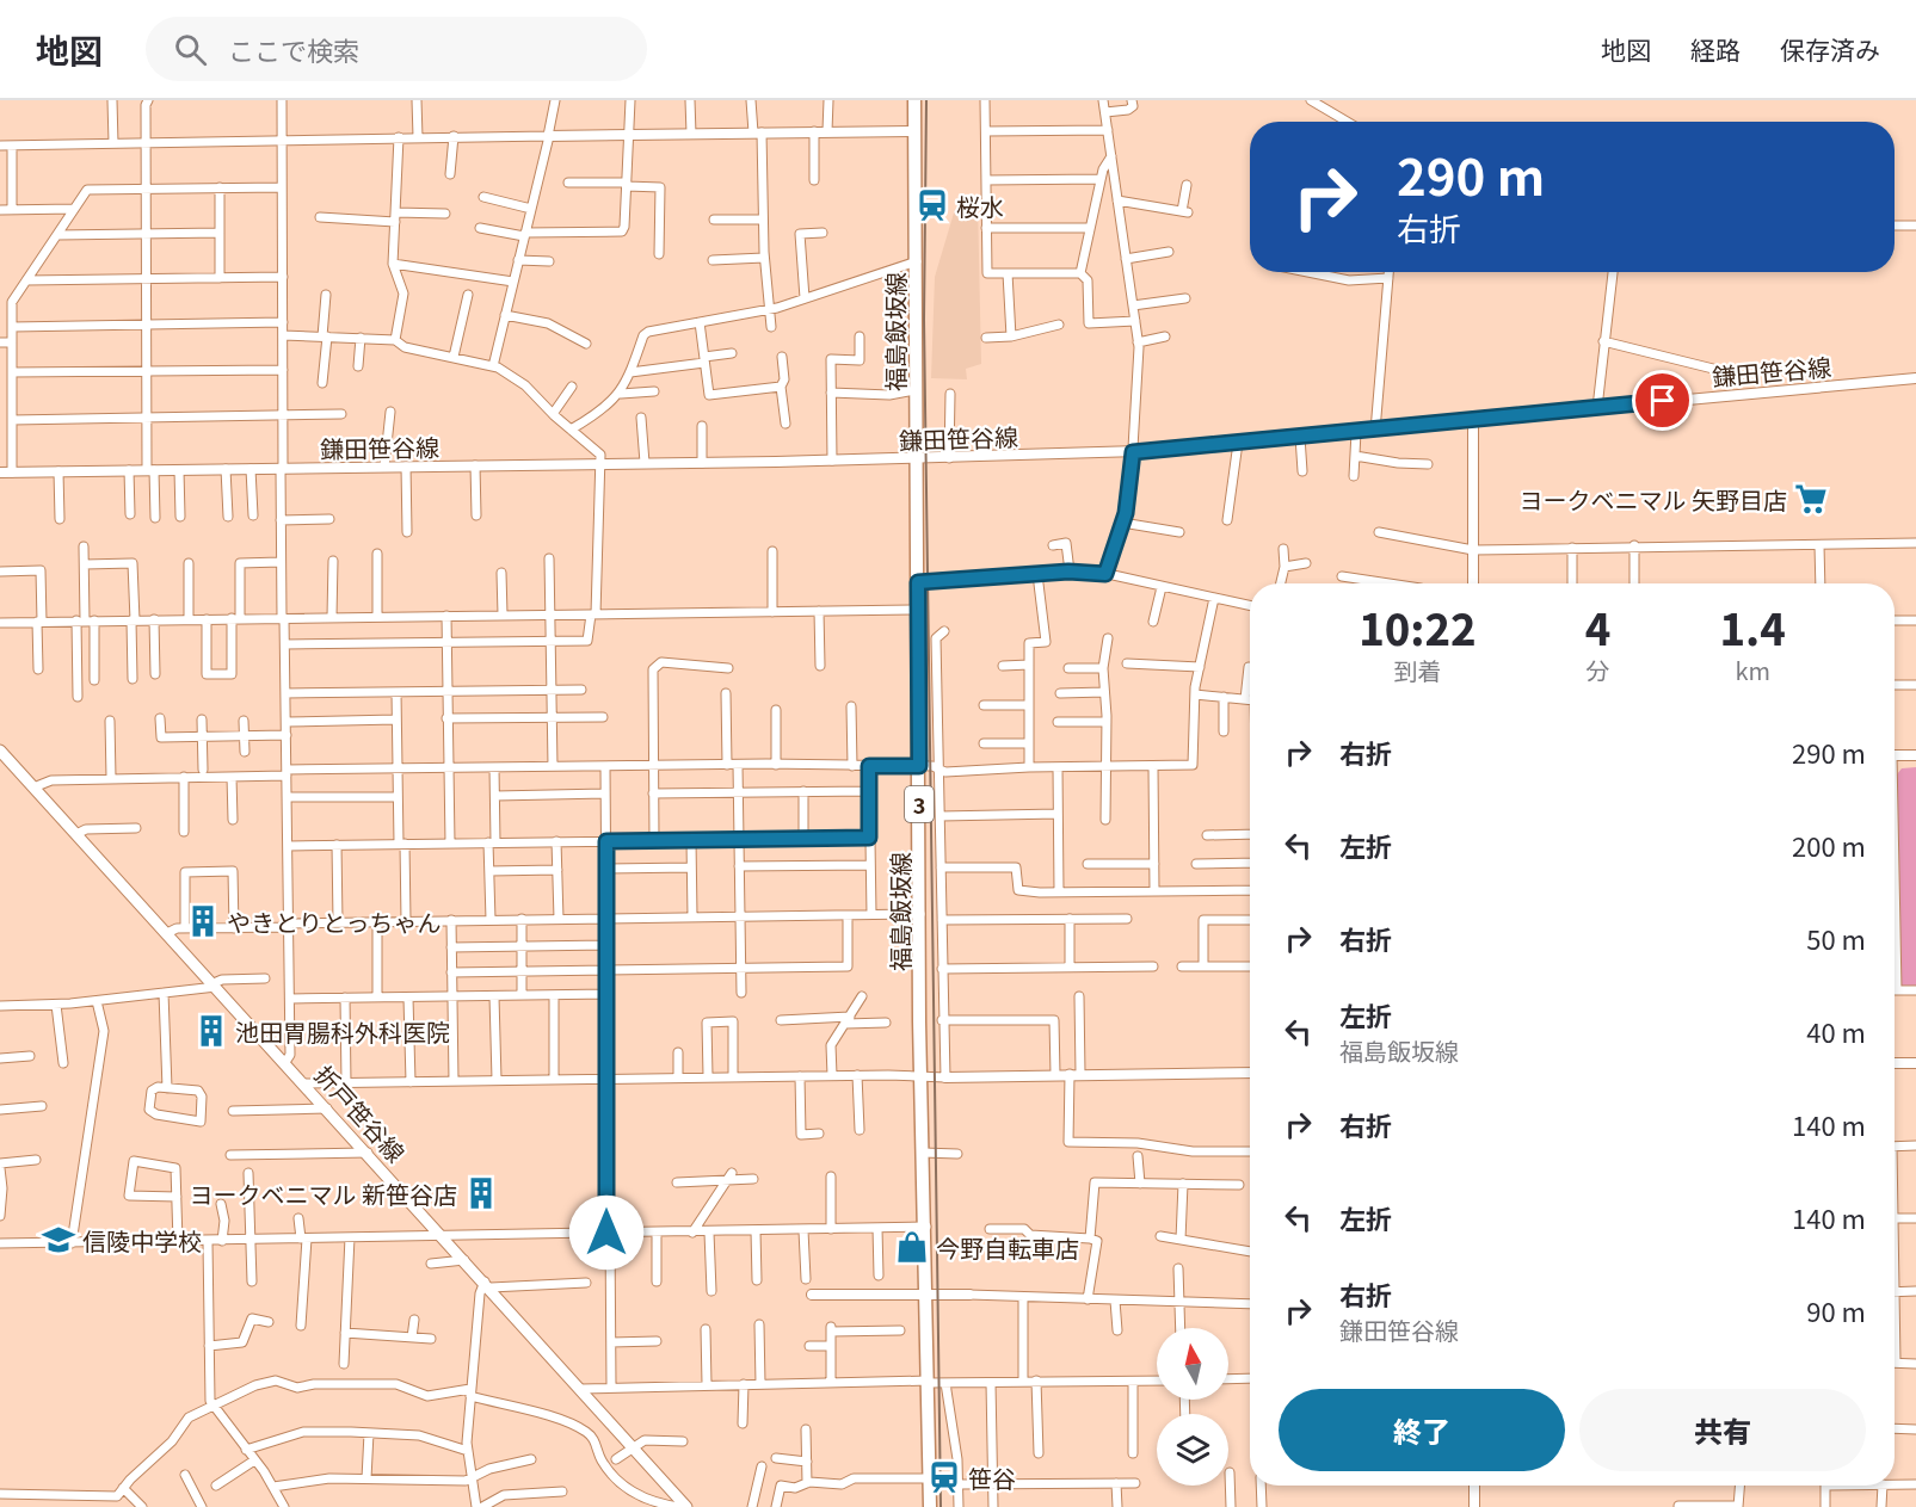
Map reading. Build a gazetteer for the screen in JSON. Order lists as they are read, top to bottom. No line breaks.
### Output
{"streets":{"main road":["福島飯坂線","3","折戸笹谷線"],"street":["鎌田笹谷線"]},"crossings":[["福島飯坂線","鎌田笹谷線"]],"places":{"station":["桜水","笹谷"],"supermarket":["ヨークベニマル 矢野目店"],"building":["やきとりとっちゃん","池田胃腸科外科医院","ヨークベニマル 新笹谷店"],"school or university":["信陵中学校"],"shop":["今野自転車店"]},"north":"top","page":{"header":"地図","search":"ここで検索","nav":["地図","経路","保存済み"],"turn":["290 m","右折"],"eta":["10:22","到着","4","分","1.4","km"],"list":[{"name":"右折","value":"290 m"},{"name":"左折","value":"200 m"},{"name":"右折","value":"50 m"},{"name":"左折","note":"福島飯坂線","value":"40 m"},{"name":"右折","value":"140 m"},{"name":"左折","value":"140 m"},{"name":"右折","note":"鎌田笹谷線","value":"90 m"}],"buttons":["終了","共有"]}}
